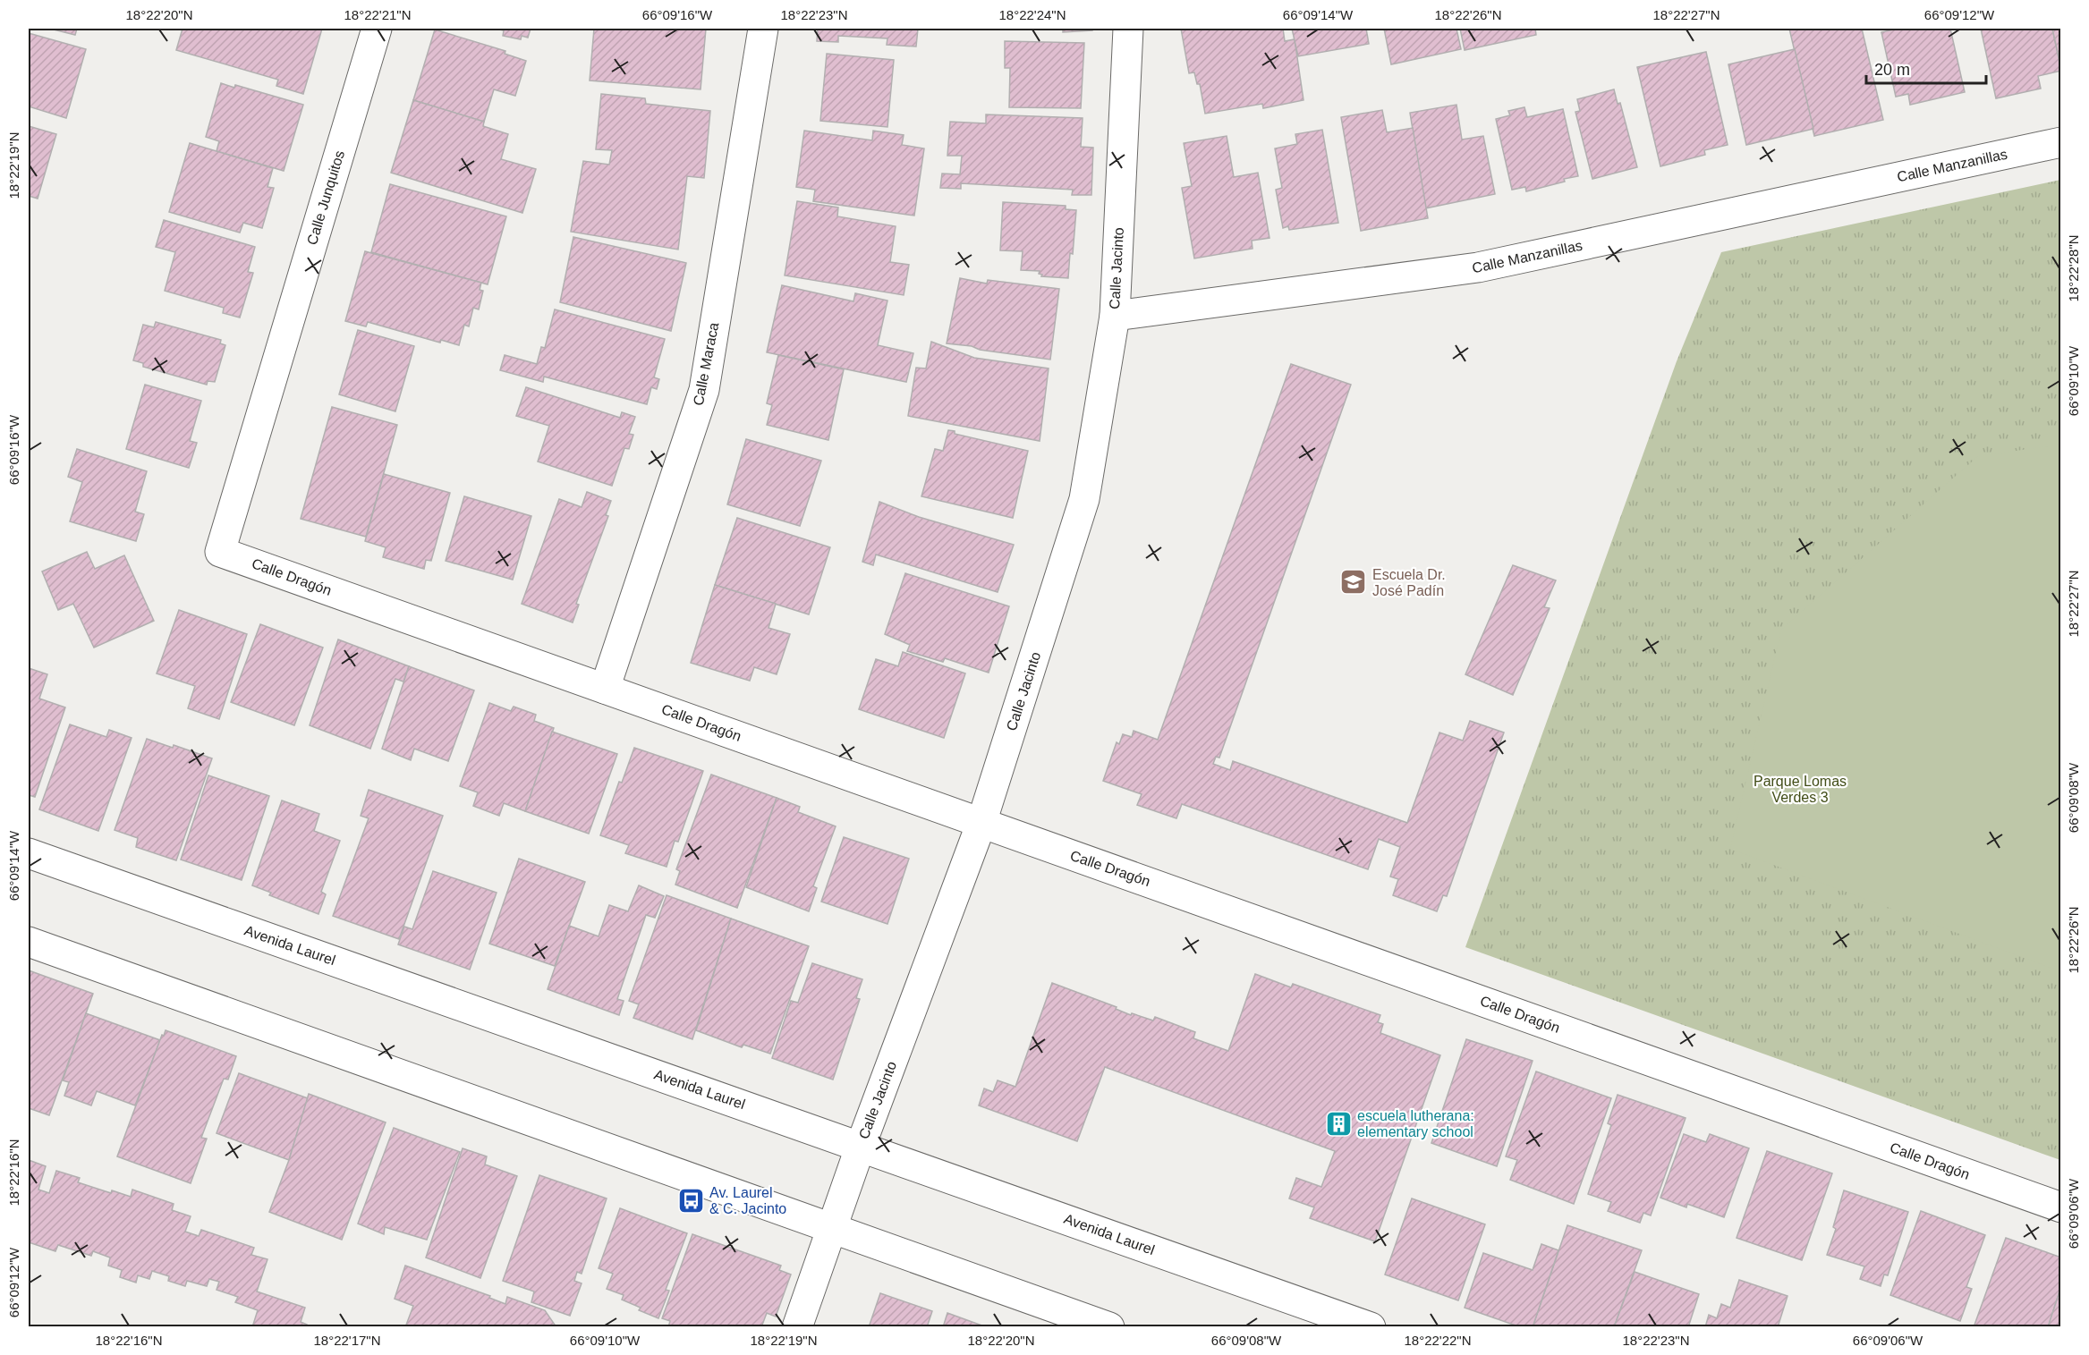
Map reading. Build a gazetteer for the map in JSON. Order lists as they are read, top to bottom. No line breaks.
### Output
{"streets":{"street":["Calle Manzanillas","Calle Junquitos","Calle Jacinto","Calle Maraca","Calle Dragón","Avenida Laurel"]},"crossings":[["Calle Manzanillas","Calle Jacinto"],["Calle Junquitos","Calle Dragón"],["Calle Jacinto","Calle Dragón"],["Calle Jacinto","Avenida Laurel"],["Calle Maraca","Calle Dragón"]],"parks":["Parque Lomas Verdes 3"],"places":{"school or university":["Escuela Dr. José Padín"],"building":["escuela lutherana: elementary school"],"bus stop":["Av. Laurel & C. Jacinto"]},"scale_bar":"20 m","coordinates":["18°22'20\"N","18°22'21\"N","66°09'16\"W","18°22'23\"N","18°22'24\"N","66°09'14\"W","18°22'26\"N","18°22'27\"N","66°09'12\"W","18°22'19\"N","18°22'28\"N","66°09'10\"W","66°09'08\"W","18°22'16\"N","66°09'06\"W","18°22'17\"N","18°22'22\"N"]}
